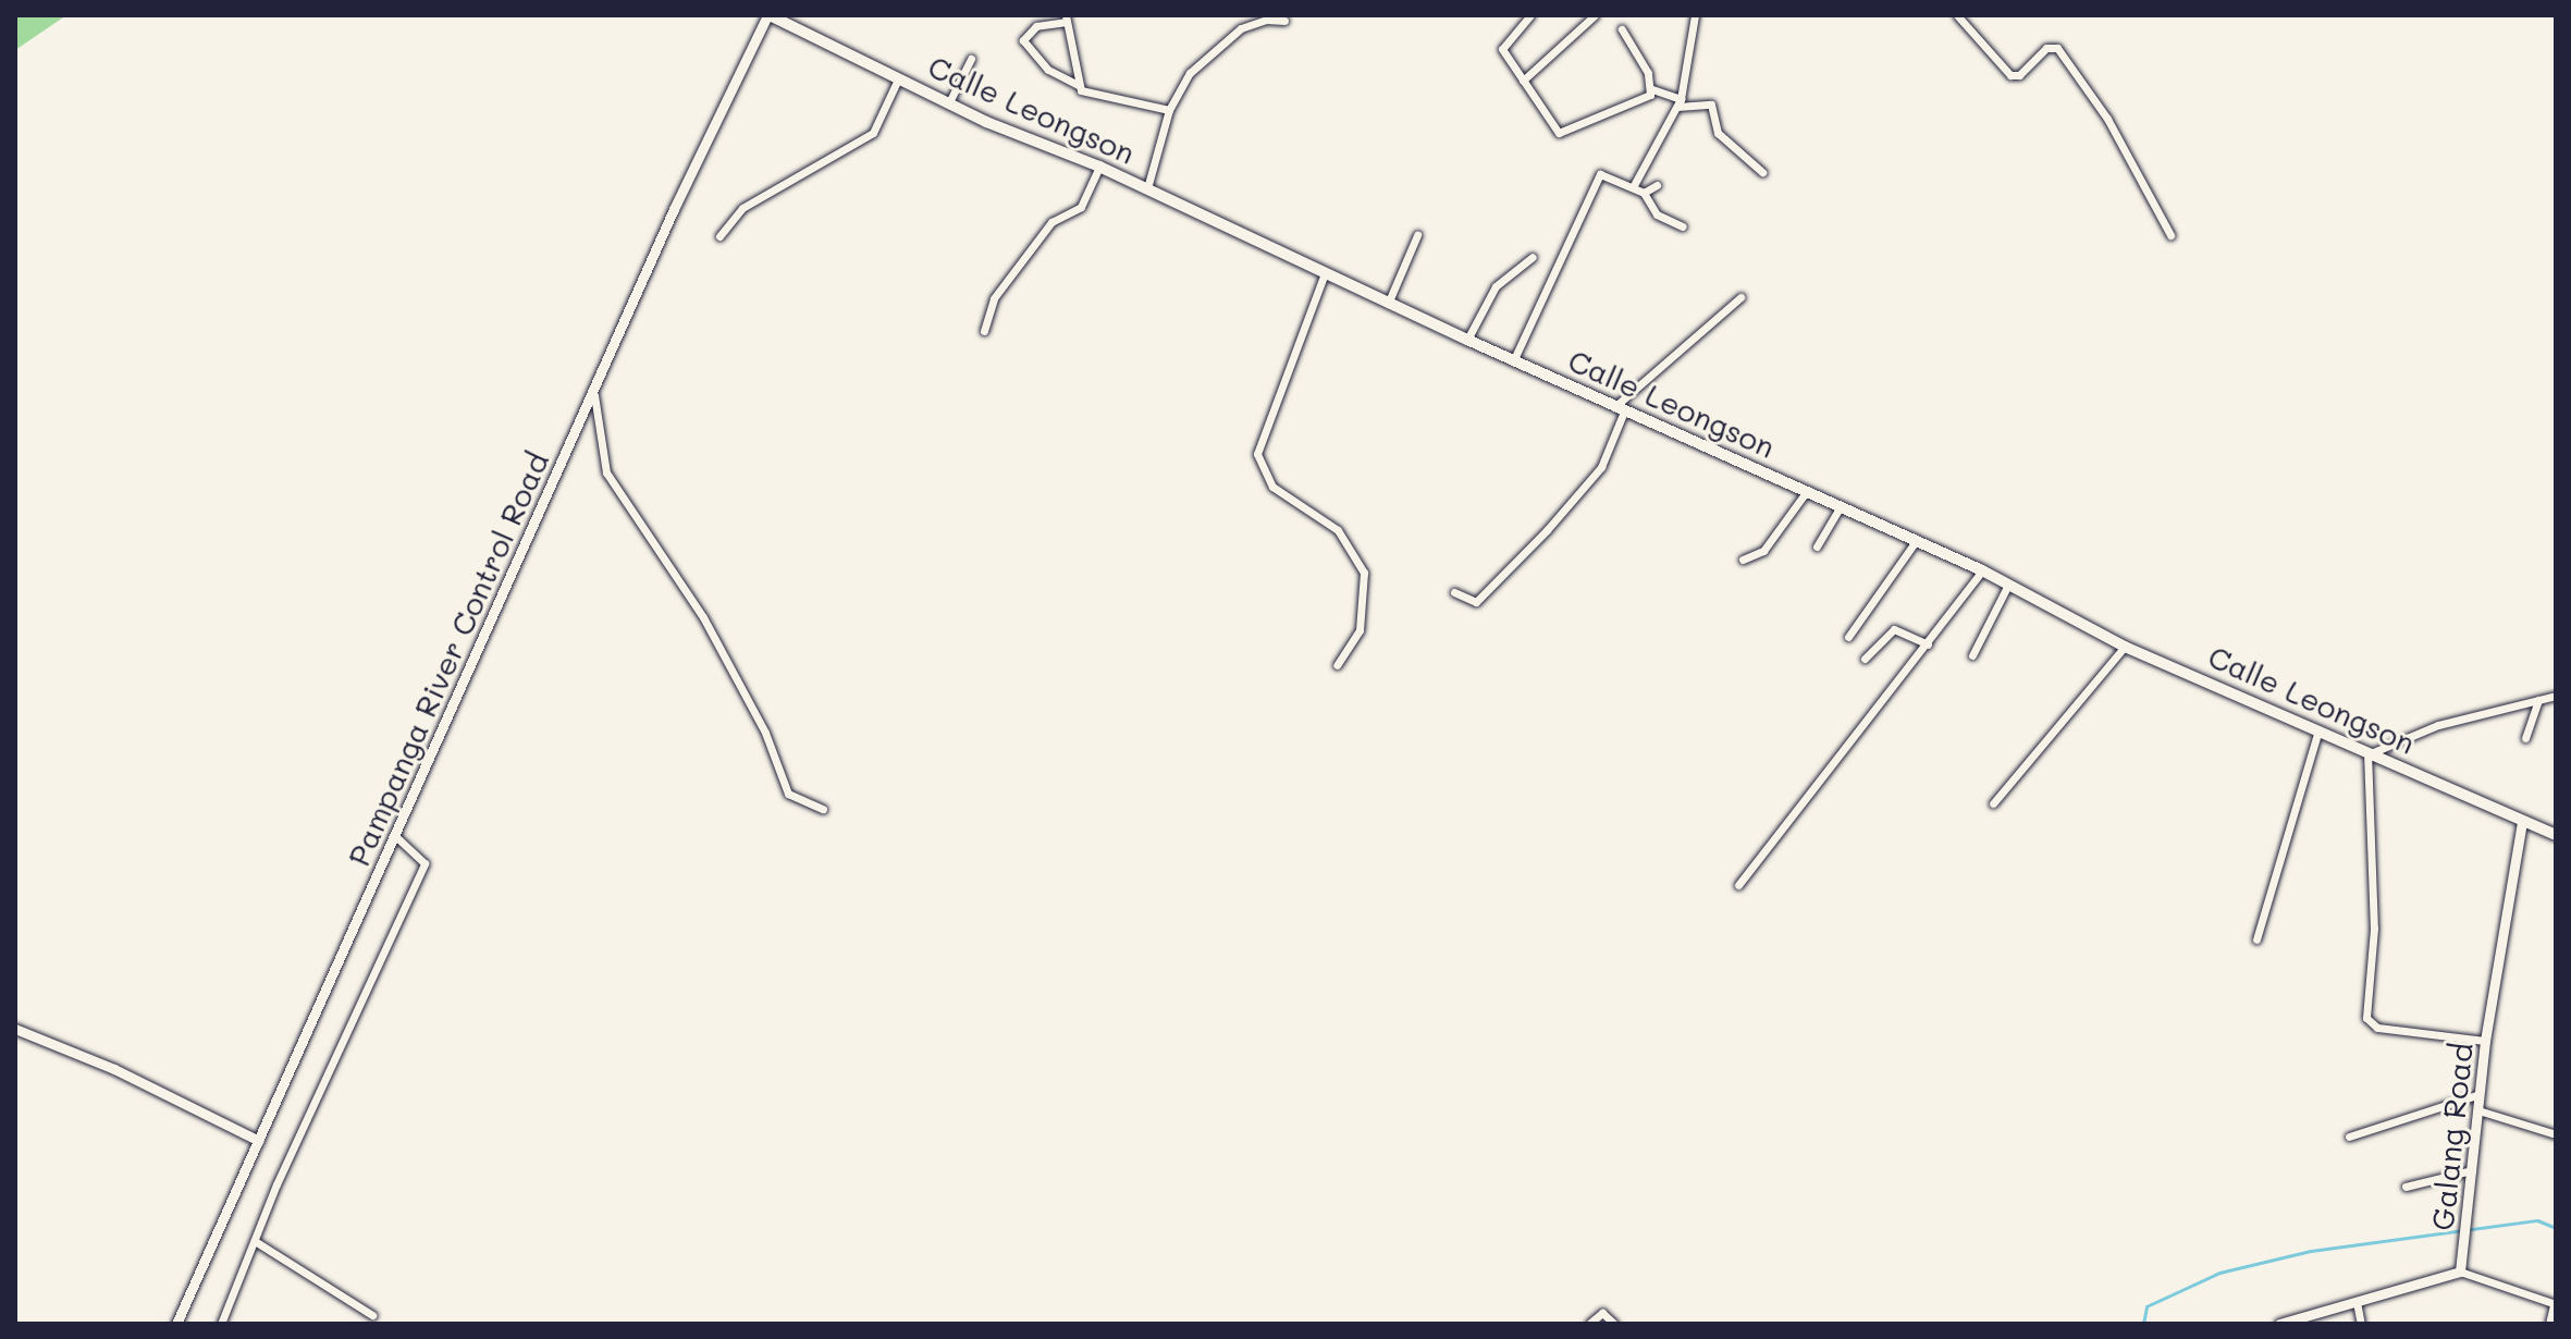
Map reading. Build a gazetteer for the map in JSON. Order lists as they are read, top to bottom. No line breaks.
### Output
{"streets":{"main road":["Calle Leongson"],"street":["Pampanga River Control Road","Galang Road"]},"crossings":[["Calle Leongson","Pampanga River Control Road"],["Calle Leongson","Galang Road"]]}
